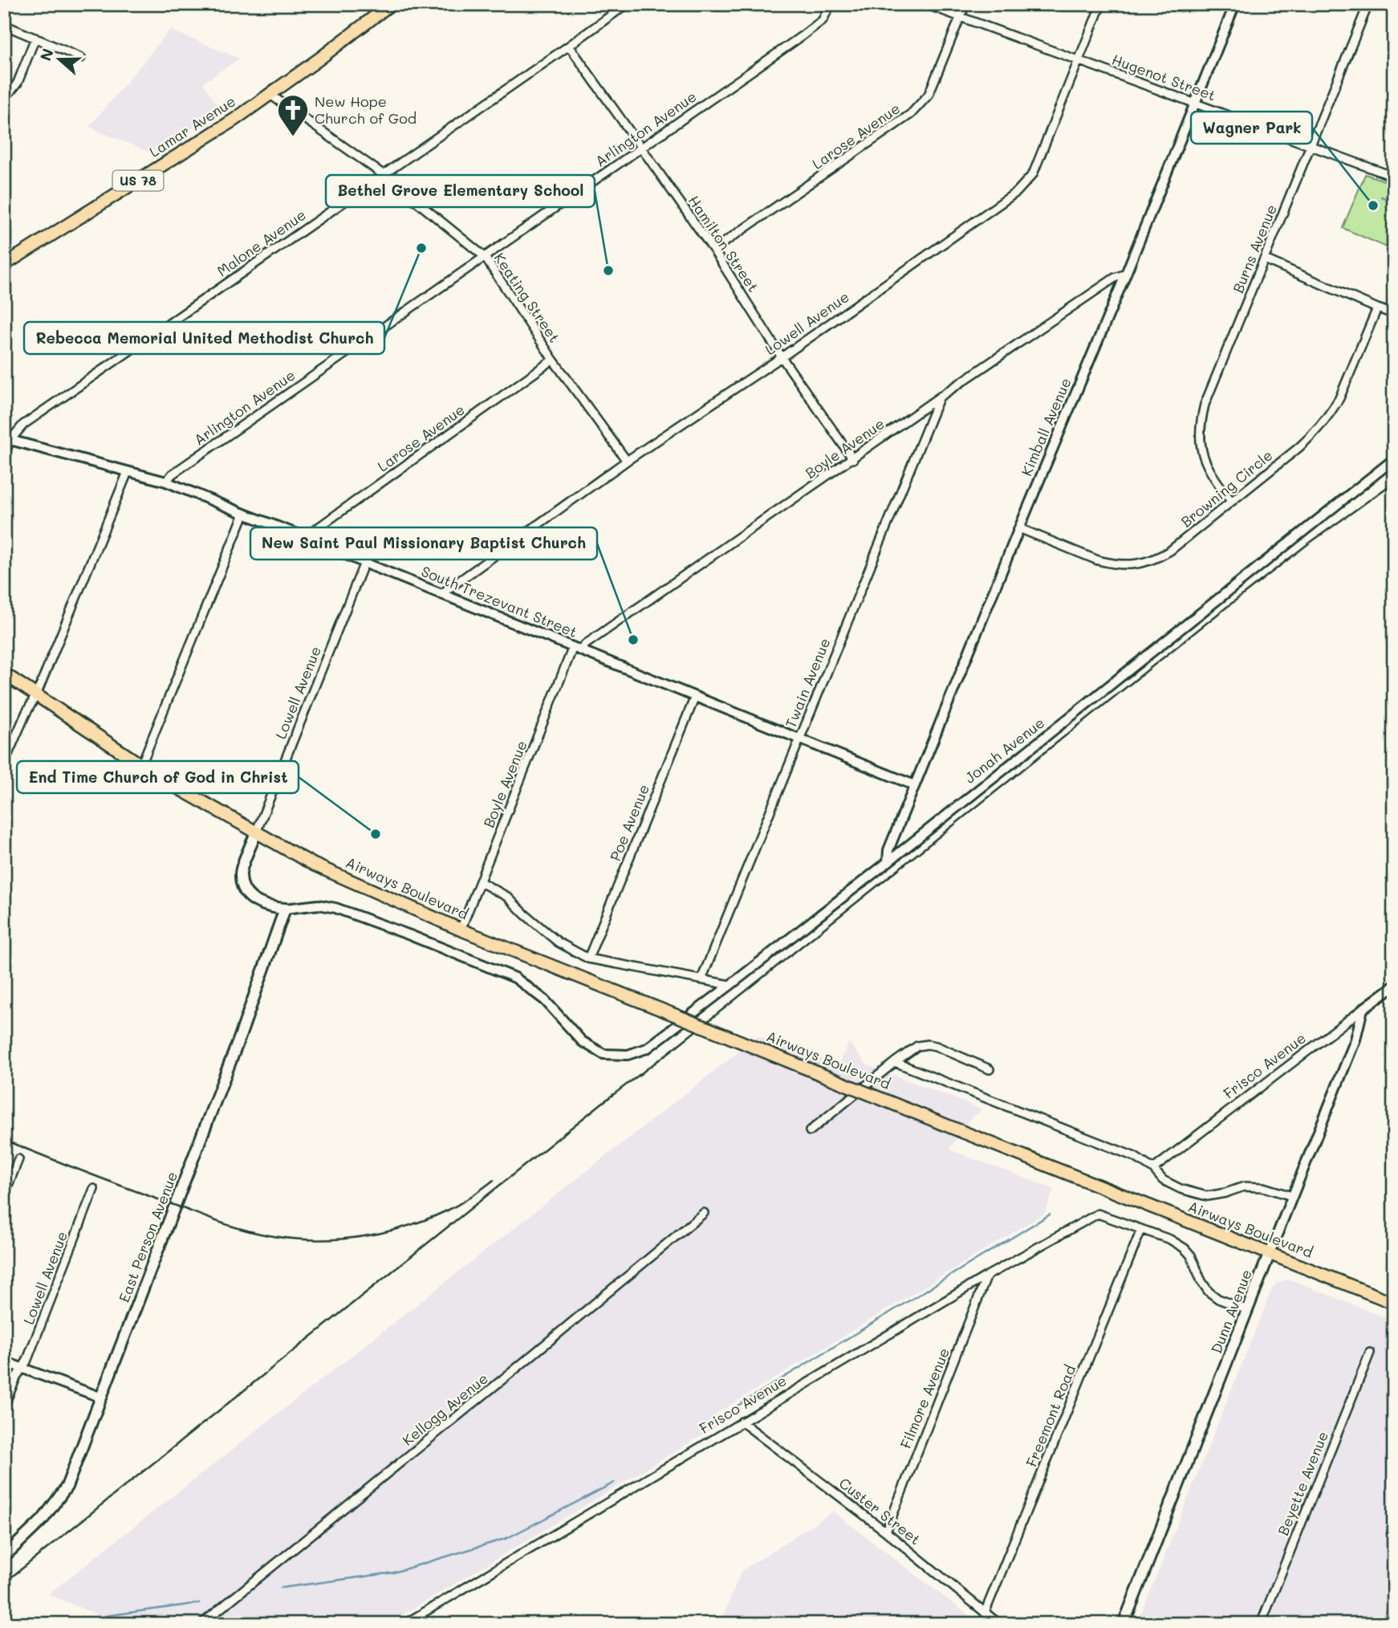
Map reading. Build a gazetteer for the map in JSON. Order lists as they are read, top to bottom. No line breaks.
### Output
{"streets":{"main road":["Lamar Avenue","US 78","Airways Boulevard","East Person Avenue","Dunn Avenue"],"street":["Hugenot Street","Arlington Avenue","Larose Avenue","Malone Avenue","Hamilton Street","Burns Avenue","Keating Street","Lowell Avenue","Kimball Avenue","Boyle Avenue","Browning Circle","South Trezevant Street","Twain Avenue","Jonah Avenue","Poe Avenue","Frisco Avenue","Filmore Avenue","Kellogg Avenue","Freemont Road","Beyette Avenue","Custer Street"]},"crossings":[["Hugenot Street","Larose Avenue"],["Hugenot Street","Burns Avenue"],["Hugenot Street","Lowell Avenue"],["Hugenot Street","Kimball Avenue"],["Lamar Avenue","Keating Street"],["Arlington Avenue","Hamilton Street"],["Arlington Avenue","Keating Street"],["Arlington Avenue","South Trezevant Street"],["Larose Avenue","Hamilton Street"],["Larose Avenue","Keating Street"],["Larose Avenue","South Trezevant Street"],["Malone Avenue","Hamilton Street"],["Malone Avenue","Keating Street"],["Malone Avenue","South Trezevant Street"],["Hamilton Street","Lowell Avenue"],["Hamilton Street","Boyle Avenue"],["Burns Avenue","Browning Circle"],["Keating Street","Lowell Avenue"],["Lowell Avenue","South Trezevant Street"],["Lowell Avenue","Airways Boulevard"],["Kimball Avenue","Boyle Avenue"],["Kimball Avenue","Browning Circle"],["Kimball Avenue","South Trezevant Street"],["Kimball Avenue","Jonah Avenue"],["Boyle Avenue","South Trezevant Street"],["Boyle Avenue","Twain Avenue"],["Boyle Avenue","Airways Boulevard"],["South Trezevant Street","Twain Avenue"],["South Trezevant Street","Poe Avenue"],["Jonah Avenue","East Person Avenue"],["Airways Boulevard","Frisco Avenue"],["Airways Boulevard","Dunn Avenue"],["Frisco Avenue","Dunn Avenue"],["Frisco Avenue","Filmore Avenue"],["Frisco Avenue","Freemont Road"],["Frisco Avenue","Custer Street"],["Filmore Avenue","Custer Street"],["Freemont Road","Custer Street"]],"places":{"church":["New Hope Church of God"],"other":["Wagner Park","Rebecca Memorial United Methodist Church","Bethel Grove Elementary School","New Saint Paul Missionary Baptist Church","End Time Church of God in Christ"]},"north":"left"}
